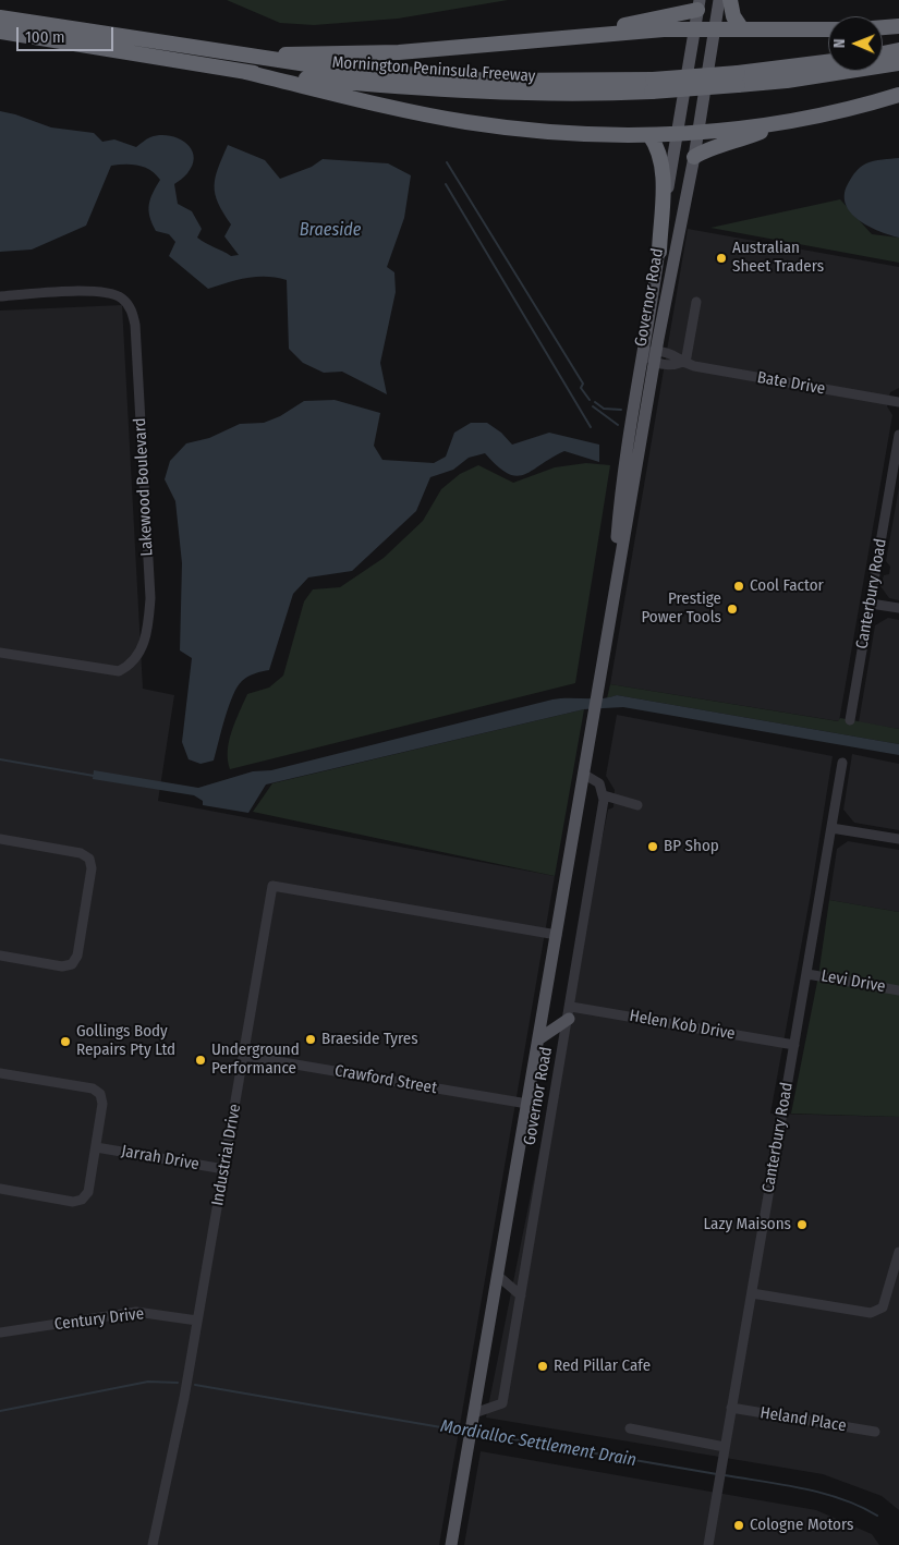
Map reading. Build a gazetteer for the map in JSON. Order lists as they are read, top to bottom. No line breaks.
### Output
{"streets":{"highway":["Mornington Peninsula Freeway"],"main road":["Governor Road"],"street":["Bate Drive","Lakewood Boulevard","Canterbury Road","Levi Drive","Helen Kob Drive","Crawford Street","Industrial Drive","Jarrah Drive","Century Drive","Heland Place"]},"crossings":[["Governor Road","Bate Drive"],["Governor Road","Helen Kob Drive"],["Governor Road","Crawford Street"],["Governor Road","Industrial Drive"],["Canterbury Road","Levi Drive"],["Canterbury Road","Helen Kob Drive"],["Canterbury Road","Heland Place"],["Crawford Street","Industrial Drive"],["Industrial Drive","Jarrah Drive"],["Industrial Drive","Century Drive"]],"water":["Braeside","Mordialloc Settlement Drain"],"places":["Australian Sheet Traders","Cool Factor","Prestige Power Tools","BP Shop","Braeside Tyres","Gollings Body Repairs Pty Ltd","Underground Performance","Lazy Maisons","Red Pillar Cafe","Cologne Motors"],"scale_bar":"100 m","north":"left"}
